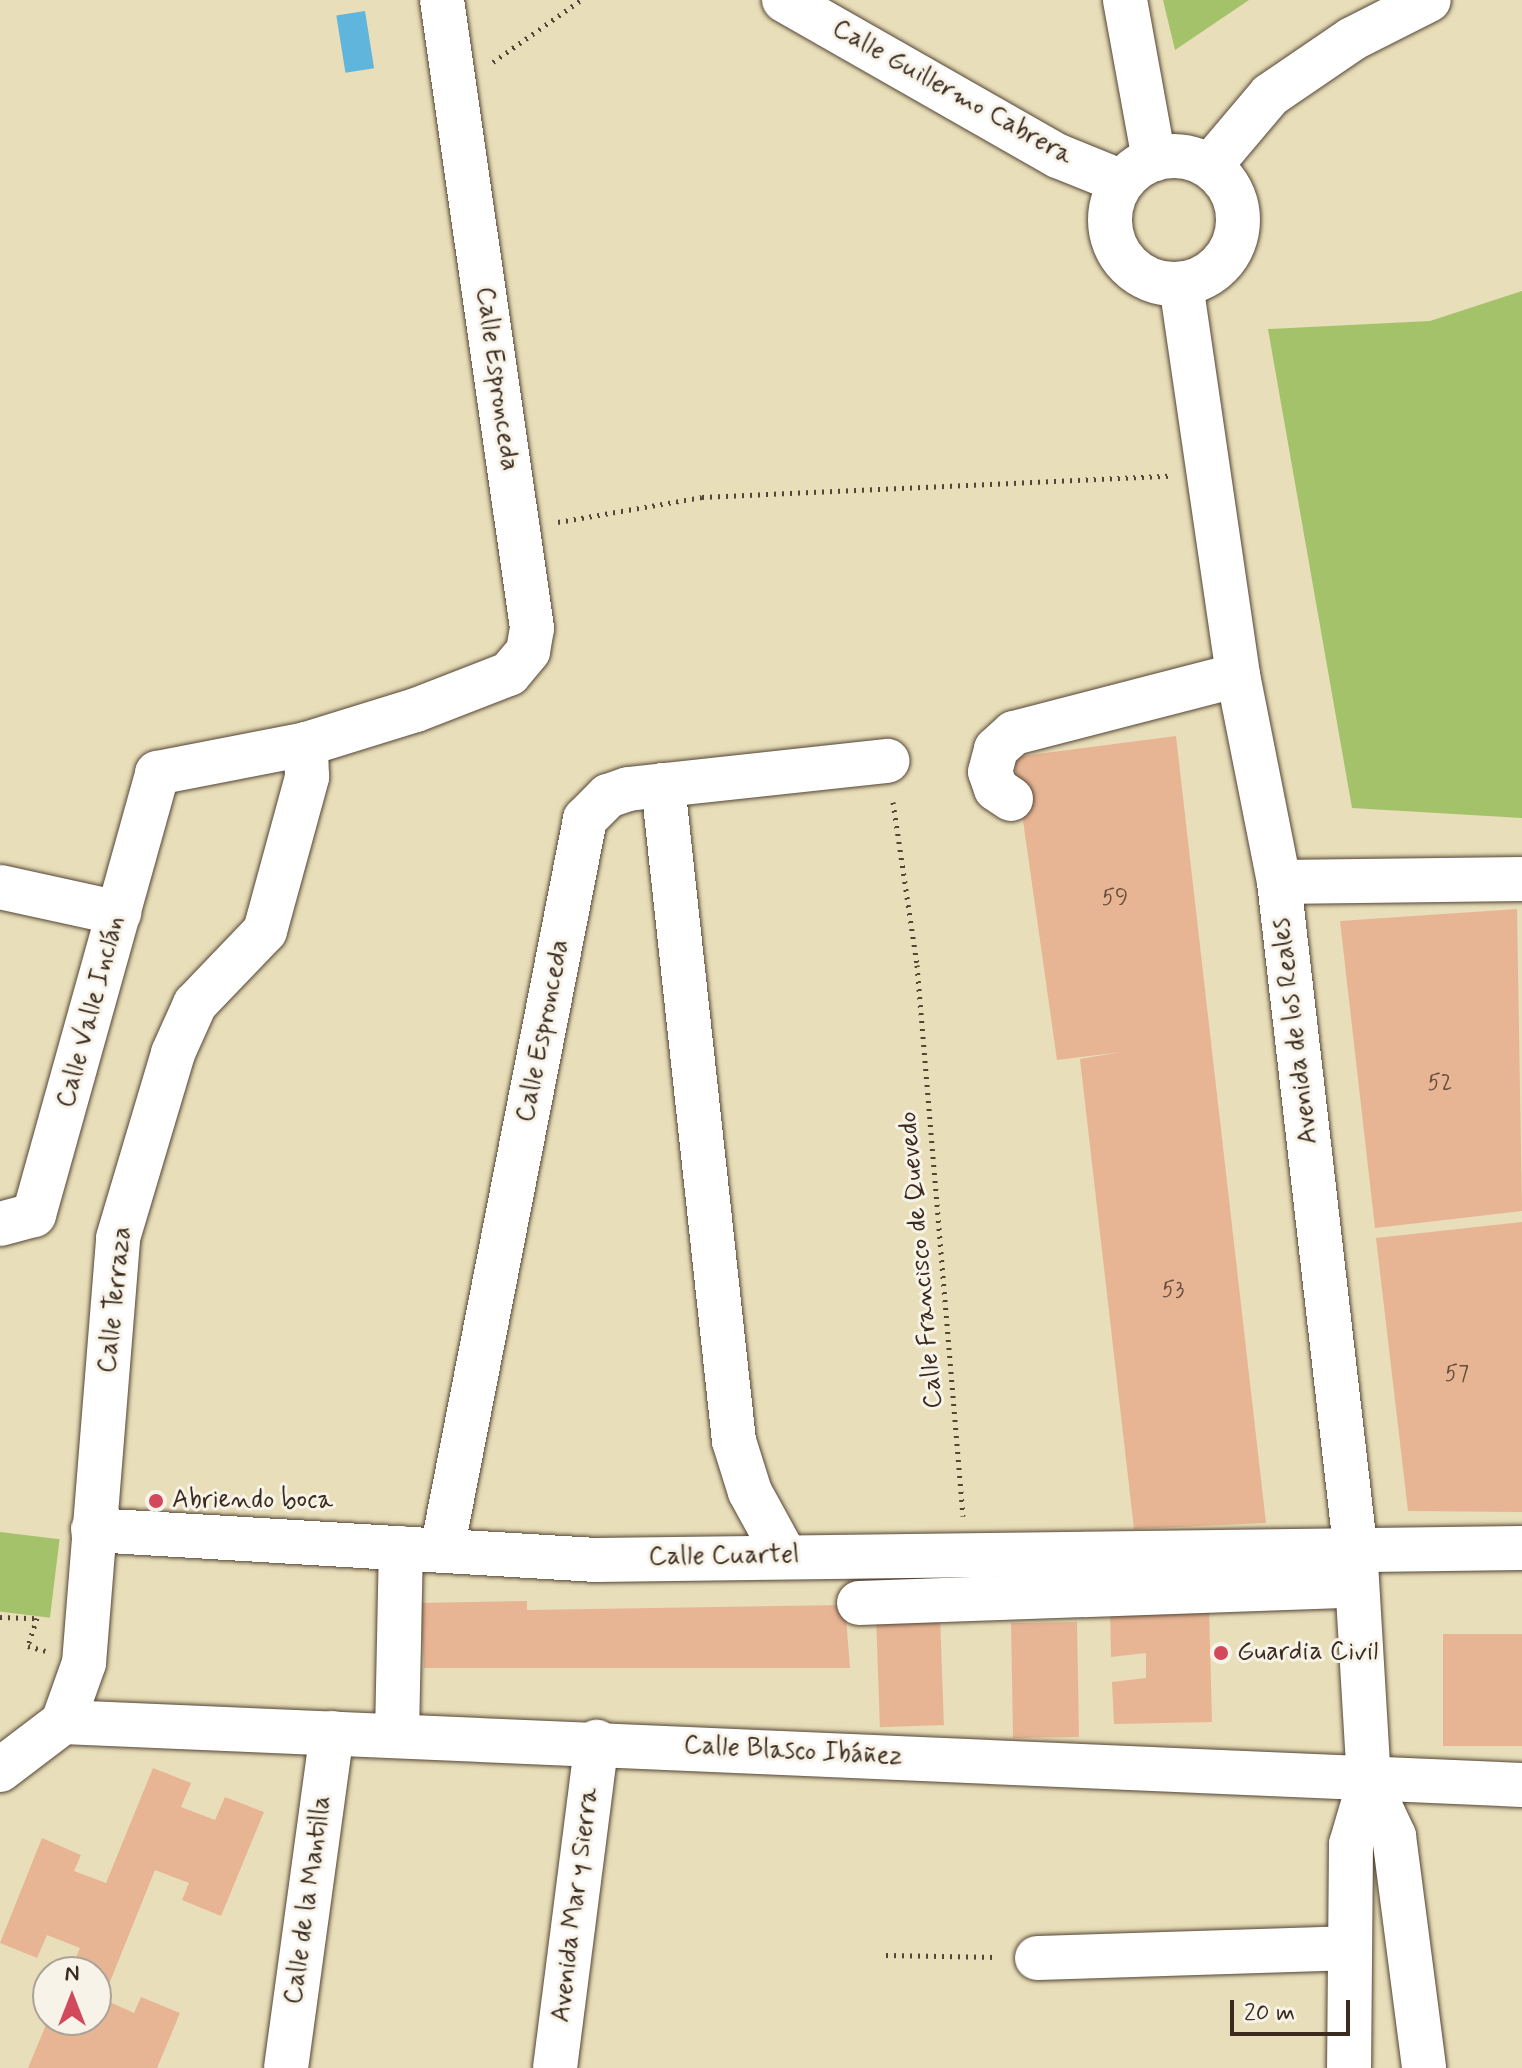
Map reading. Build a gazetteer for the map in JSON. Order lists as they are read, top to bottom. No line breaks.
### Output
{"streets":{"street":["Calle Guillermo Cabrera","Calle Espronceda","Calle Valle Inclán","Avenida de los Reales","Calle Terraza","Calle Cuartel","Calle Blasco Ibáñez","Calle de la Mantilla","Avenida Mar y Sierra"],"path":["Calle Francisco de Quevedo"]},"crossings":[["Calle Guillermo Cabrera","Avenida de los Reales"],["Calle Espronceda","Calle Valle Inclán"],["Calle Espronceda","Calle Francisco de Quevedo"],["Calle Espronceda","Calle Terraza"],["Calle Espronceda","Calle Cuartel"],["Calle Espronceda","Calle Blasco Ibáñez"],["Avenida de los Reales","Calle Cuartel"],["Avenida de los Reales","Calle Blasco Ibáñez"],["Calle Francisco de Quevedo","Calle Cuartel"],["Calle Terraza","Calle Cuartel"],["Calle Terraza","Calle Blasco Ibáñez"],["Calle Blasco Ibáñez","Calle de la Mantilla"],["Calle Blasco Ibáñez","Avenida Mar y Sierra"]],"places":["Abriendo boca","Guardia Civil"],"house_numbers":["59","52","53","57"],"scale_bar":"20 m","north":"top"}
